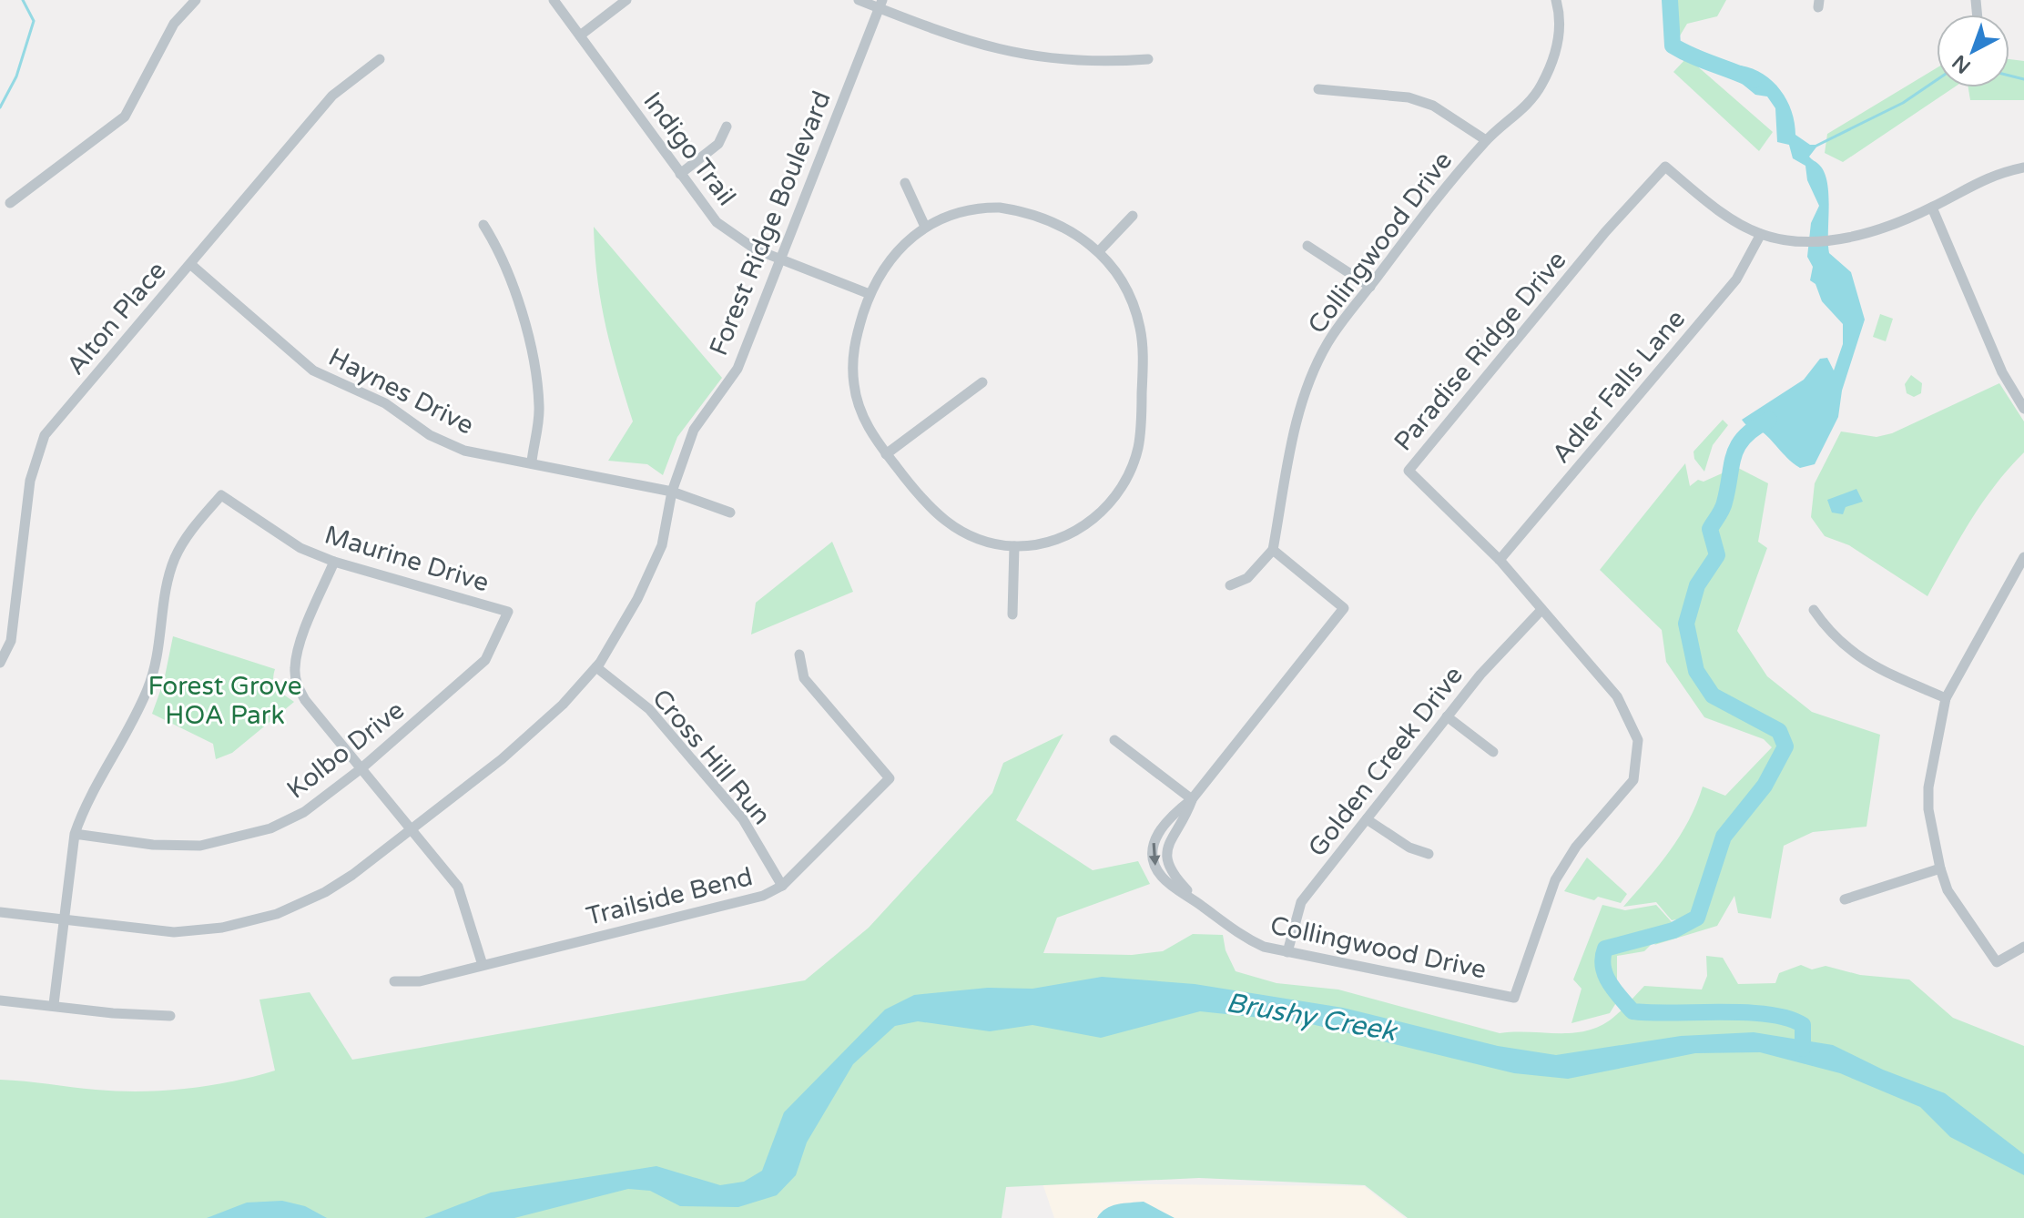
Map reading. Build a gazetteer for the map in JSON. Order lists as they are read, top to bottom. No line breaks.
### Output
{"streets":{"street":["Indigo Trail","Forest Ridge Boulevard","Collingwood Drive","Alton Place","Paradise Ridge Drive","Adler Falls Lane","Haynes Drive","Maurine Drive","Kolbo Drive","Cross Hill Run","Golden Creek Drive","Trailside Bend"]},"crossings":[["Indigo Trail","Forest Ridge Boulevard"],["Forest Ridge Boulevard","Haynes Drive"],["Forest Ridge Boulevard","Cross Hill Run"],["Collingwood Drive","Paradise Ridge Drive"],["Collingwood Drive","Golden Creek Drive"],["Alton Place","Haynes Drive"],["Paradise Ridge Drive","Adler Falls Lane"],["Paradise Ridge Drive","Golden Creek Drive"],["Maurine Drive","Kolbo Drive"],["Cross Hill Run","Trailside Bend"]],"water":["Brushy Creek"],"parks":["Forest Grove HOA Park"],"north":"bottom left"}
